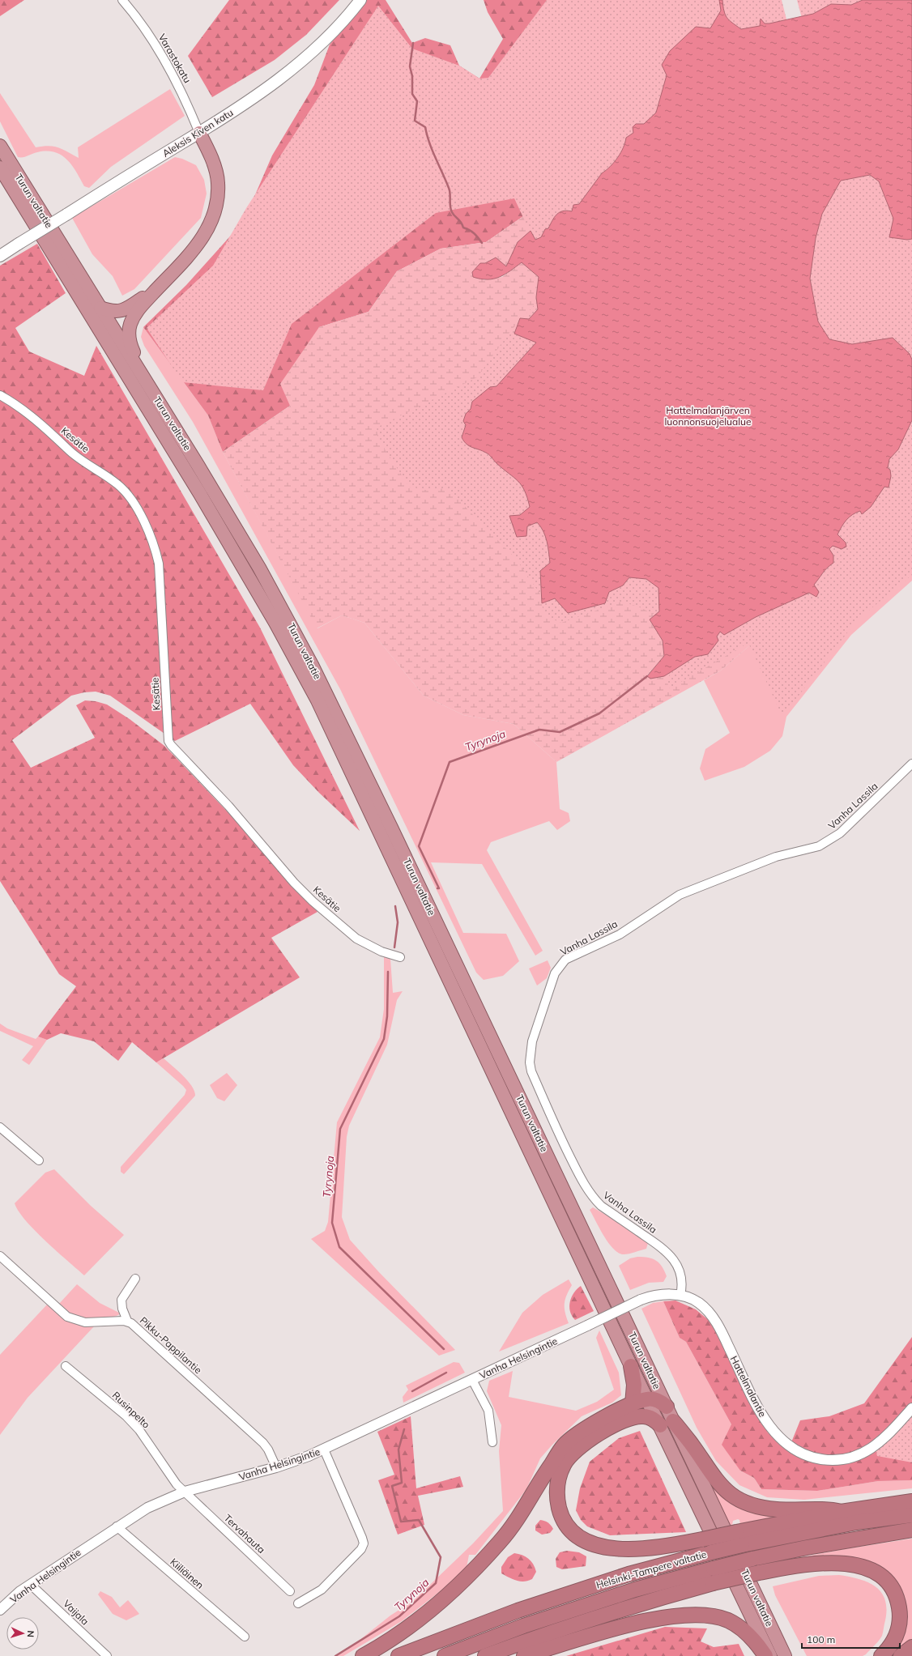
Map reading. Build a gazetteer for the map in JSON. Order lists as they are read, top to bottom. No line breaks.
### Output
{"streets":{"highway":["Turun valtatie","Helsinki-Tampere valtatie"],"main road":["Aleksis Kiven katu"],"street":["Varastokatu","Kesätie","Vanha Lassila","Pikku-Pappilantie","Vanha Helsingintie","Hattelmalantie","Rusinpelto","Tervahauta","Kiiliäinen","Vaijala"]},"crossings":[["Varastokatu","Aleksis Kiven katu"],["Vanha Lassila","Hattelmalantie"],["Pikku-Pappilantie","Vanha Helsingintie"],["Vanha Helsingintie","Hattelmalantie"],["Vanha Helsingintie","Rusinpelto"],["Vanha Helsingintie","Tervahauta"],["Vanha Helsingintie","Kiiliäinen"],["Vanha Helsingintie","Vaijala"],["Rusinpelto","Tervahauta"]],"water":["Tyrynoja"],"parks":["Hattelmalanjärven luonnonsuojelualue"],"scale_bar":"100 m","north":"right"}
